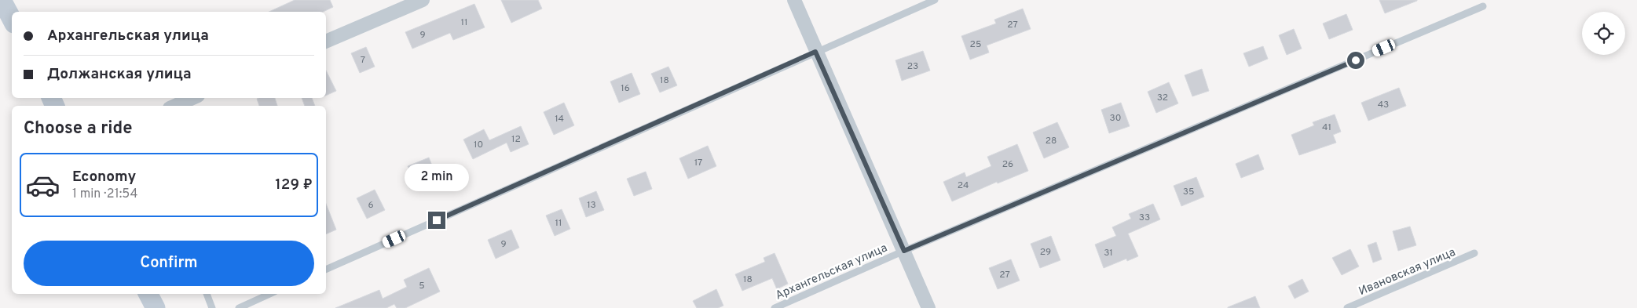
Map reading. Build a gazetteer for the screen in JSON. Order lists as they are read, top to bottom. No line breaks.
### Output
{"streets":{"lane":["Архангельская улица","Ивановская улица"]},"house_numbers":["11","27","9","25","7","23","18","16","32","43","30","14","41","12","28","10","17","26","24","35","6","13","33","11","9","29","31","27","18","5"],"page":{"banner":["Архангельская улица","Должанская улица"],"heading":"Choose a ride","list":[{"name":"Economy","note":"1 min · 21:54","value":"129 ₽"}],"bubble":"2 min","buttons":"Confirm"}}
